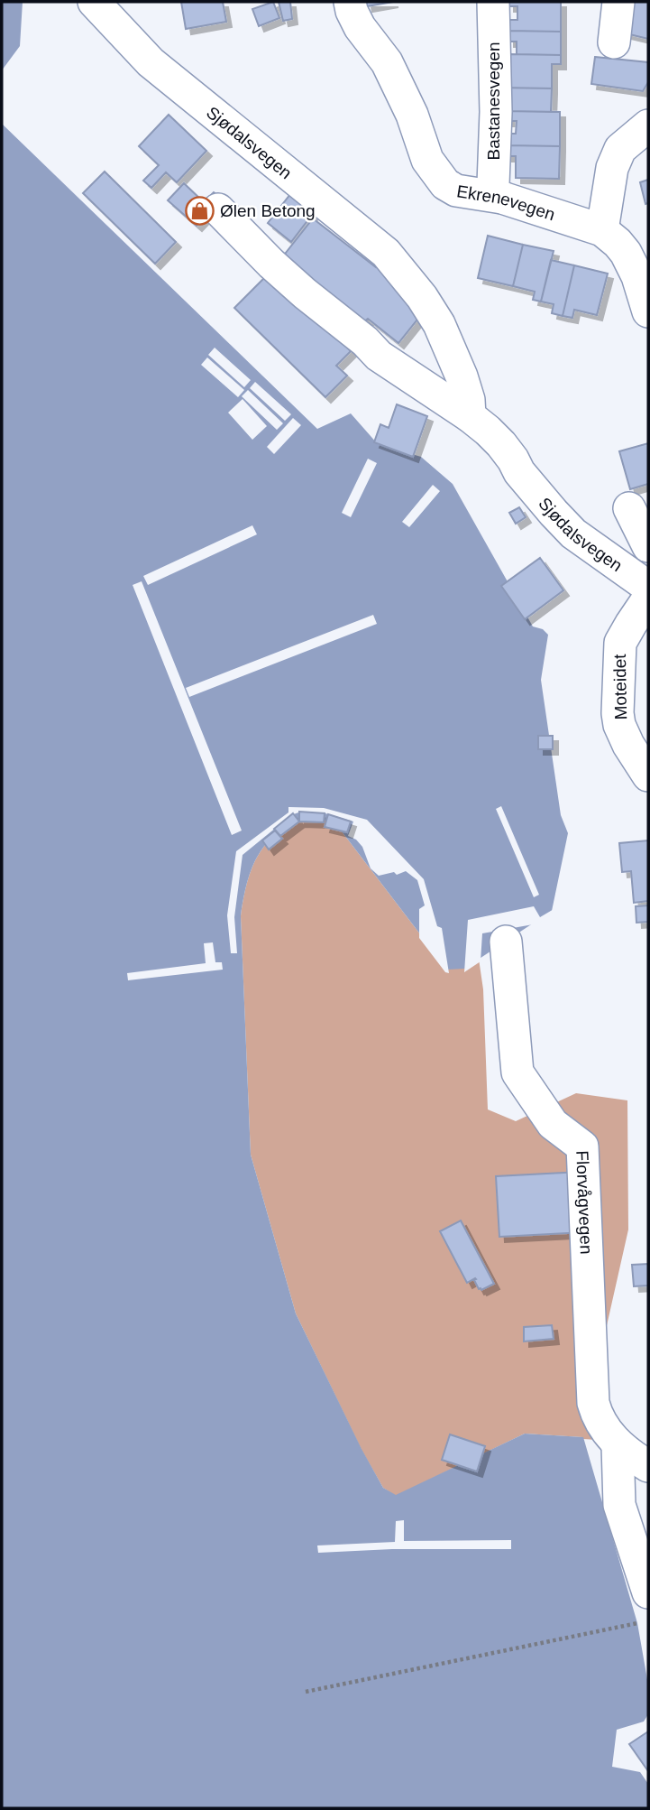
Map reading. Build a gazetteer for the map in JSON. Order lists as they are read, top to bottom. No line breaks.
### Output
{"streets":{"street":["Bastanesvegen","Sjødalsvegen","Ekrenevegen","Moteidet","Florvågvegen"]},"crossings":[["Bastanesvegen","Ekrenevegen"]],"places":{"shop":["Ølen Betong"]}}
